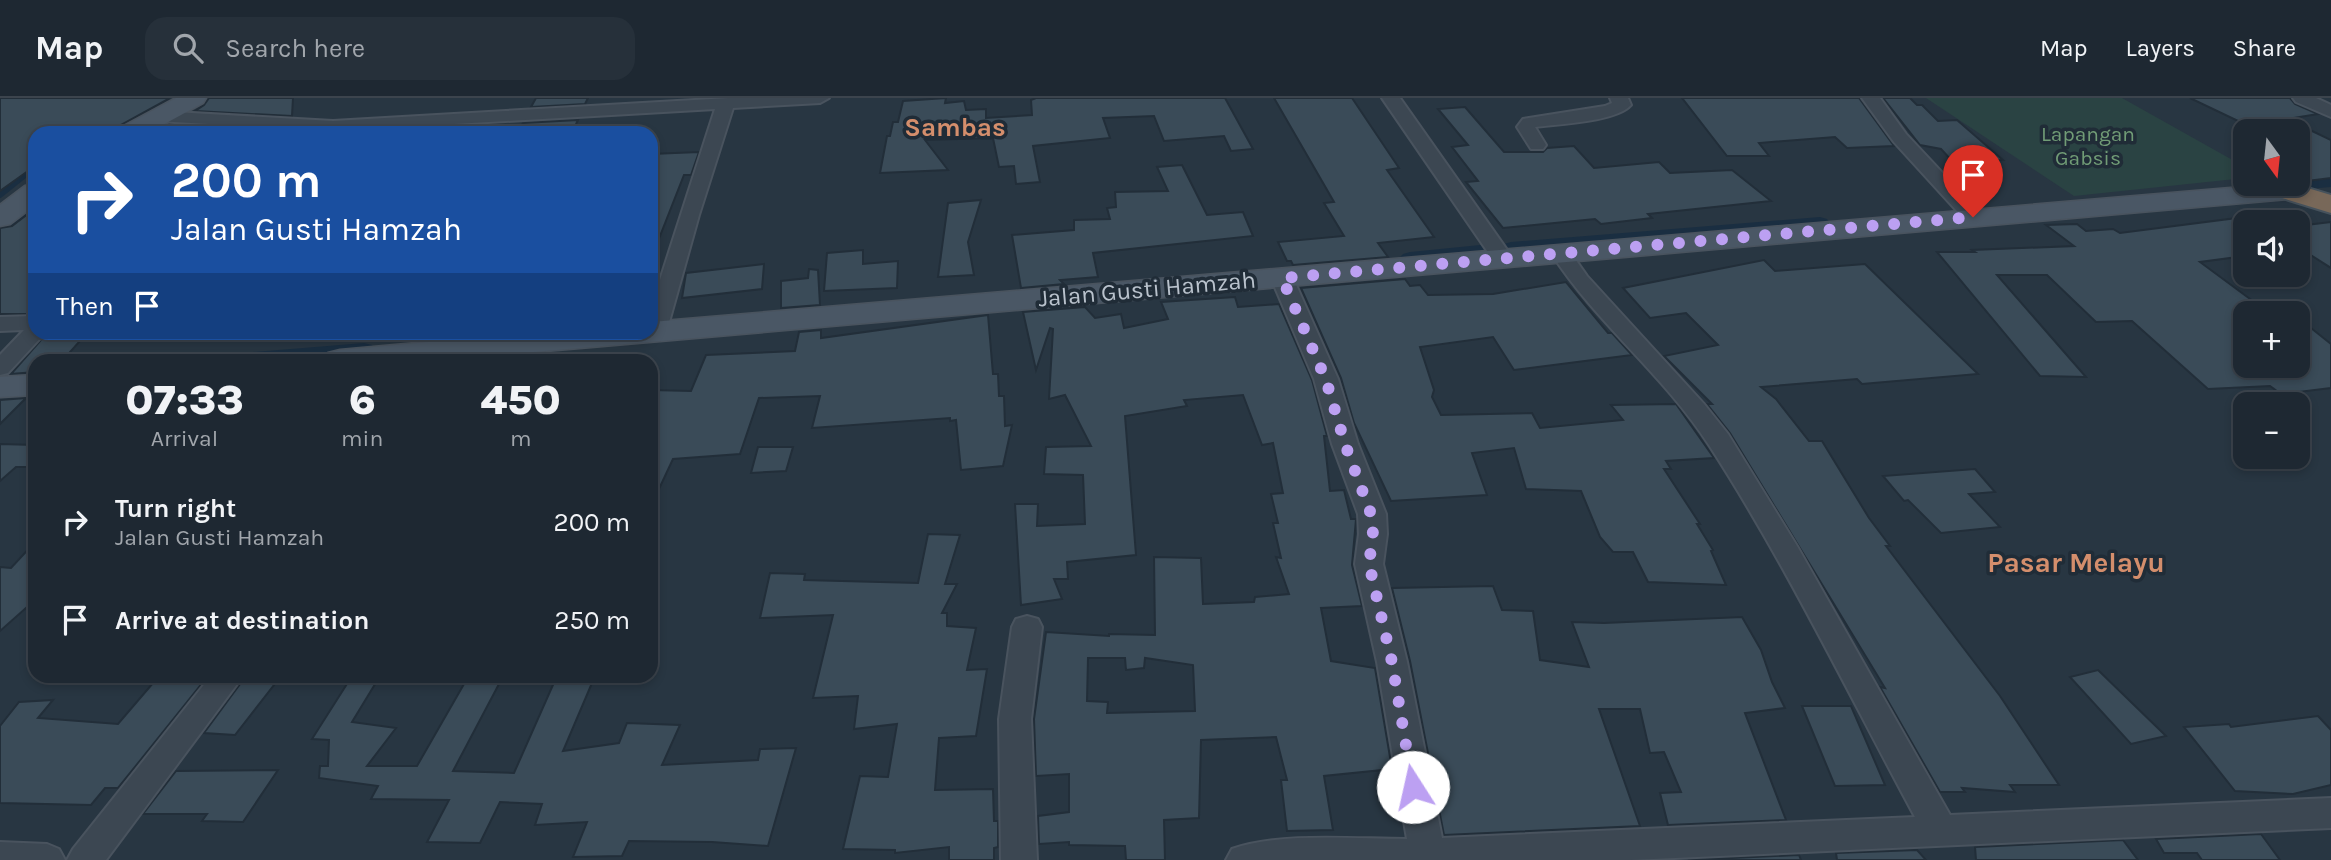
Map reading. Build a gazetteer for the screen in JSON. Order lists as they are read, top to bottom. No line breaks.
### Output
{"streets":{"street":["Jalan Gusti Hamzah"]},"districts":["Sambas","Pasar Melayu"],"parks":["Lapangan Gabsis"],"north":"bottom","page":{"header":"Map","search":"Search here","nav":["Map","Layers","Share"],"map_buttons":["+","−"],"turn":["200 m","Jalan Gusti Hamzah"],"then":"Then","eta":["07:33","Arrival","6","min","450","m"],"list":[{"name":"Turn right","note":"Jalan Gusti Hamzah","value":"200 m"},{"name":"Arrive at destination","value":"250 m"}]}}
